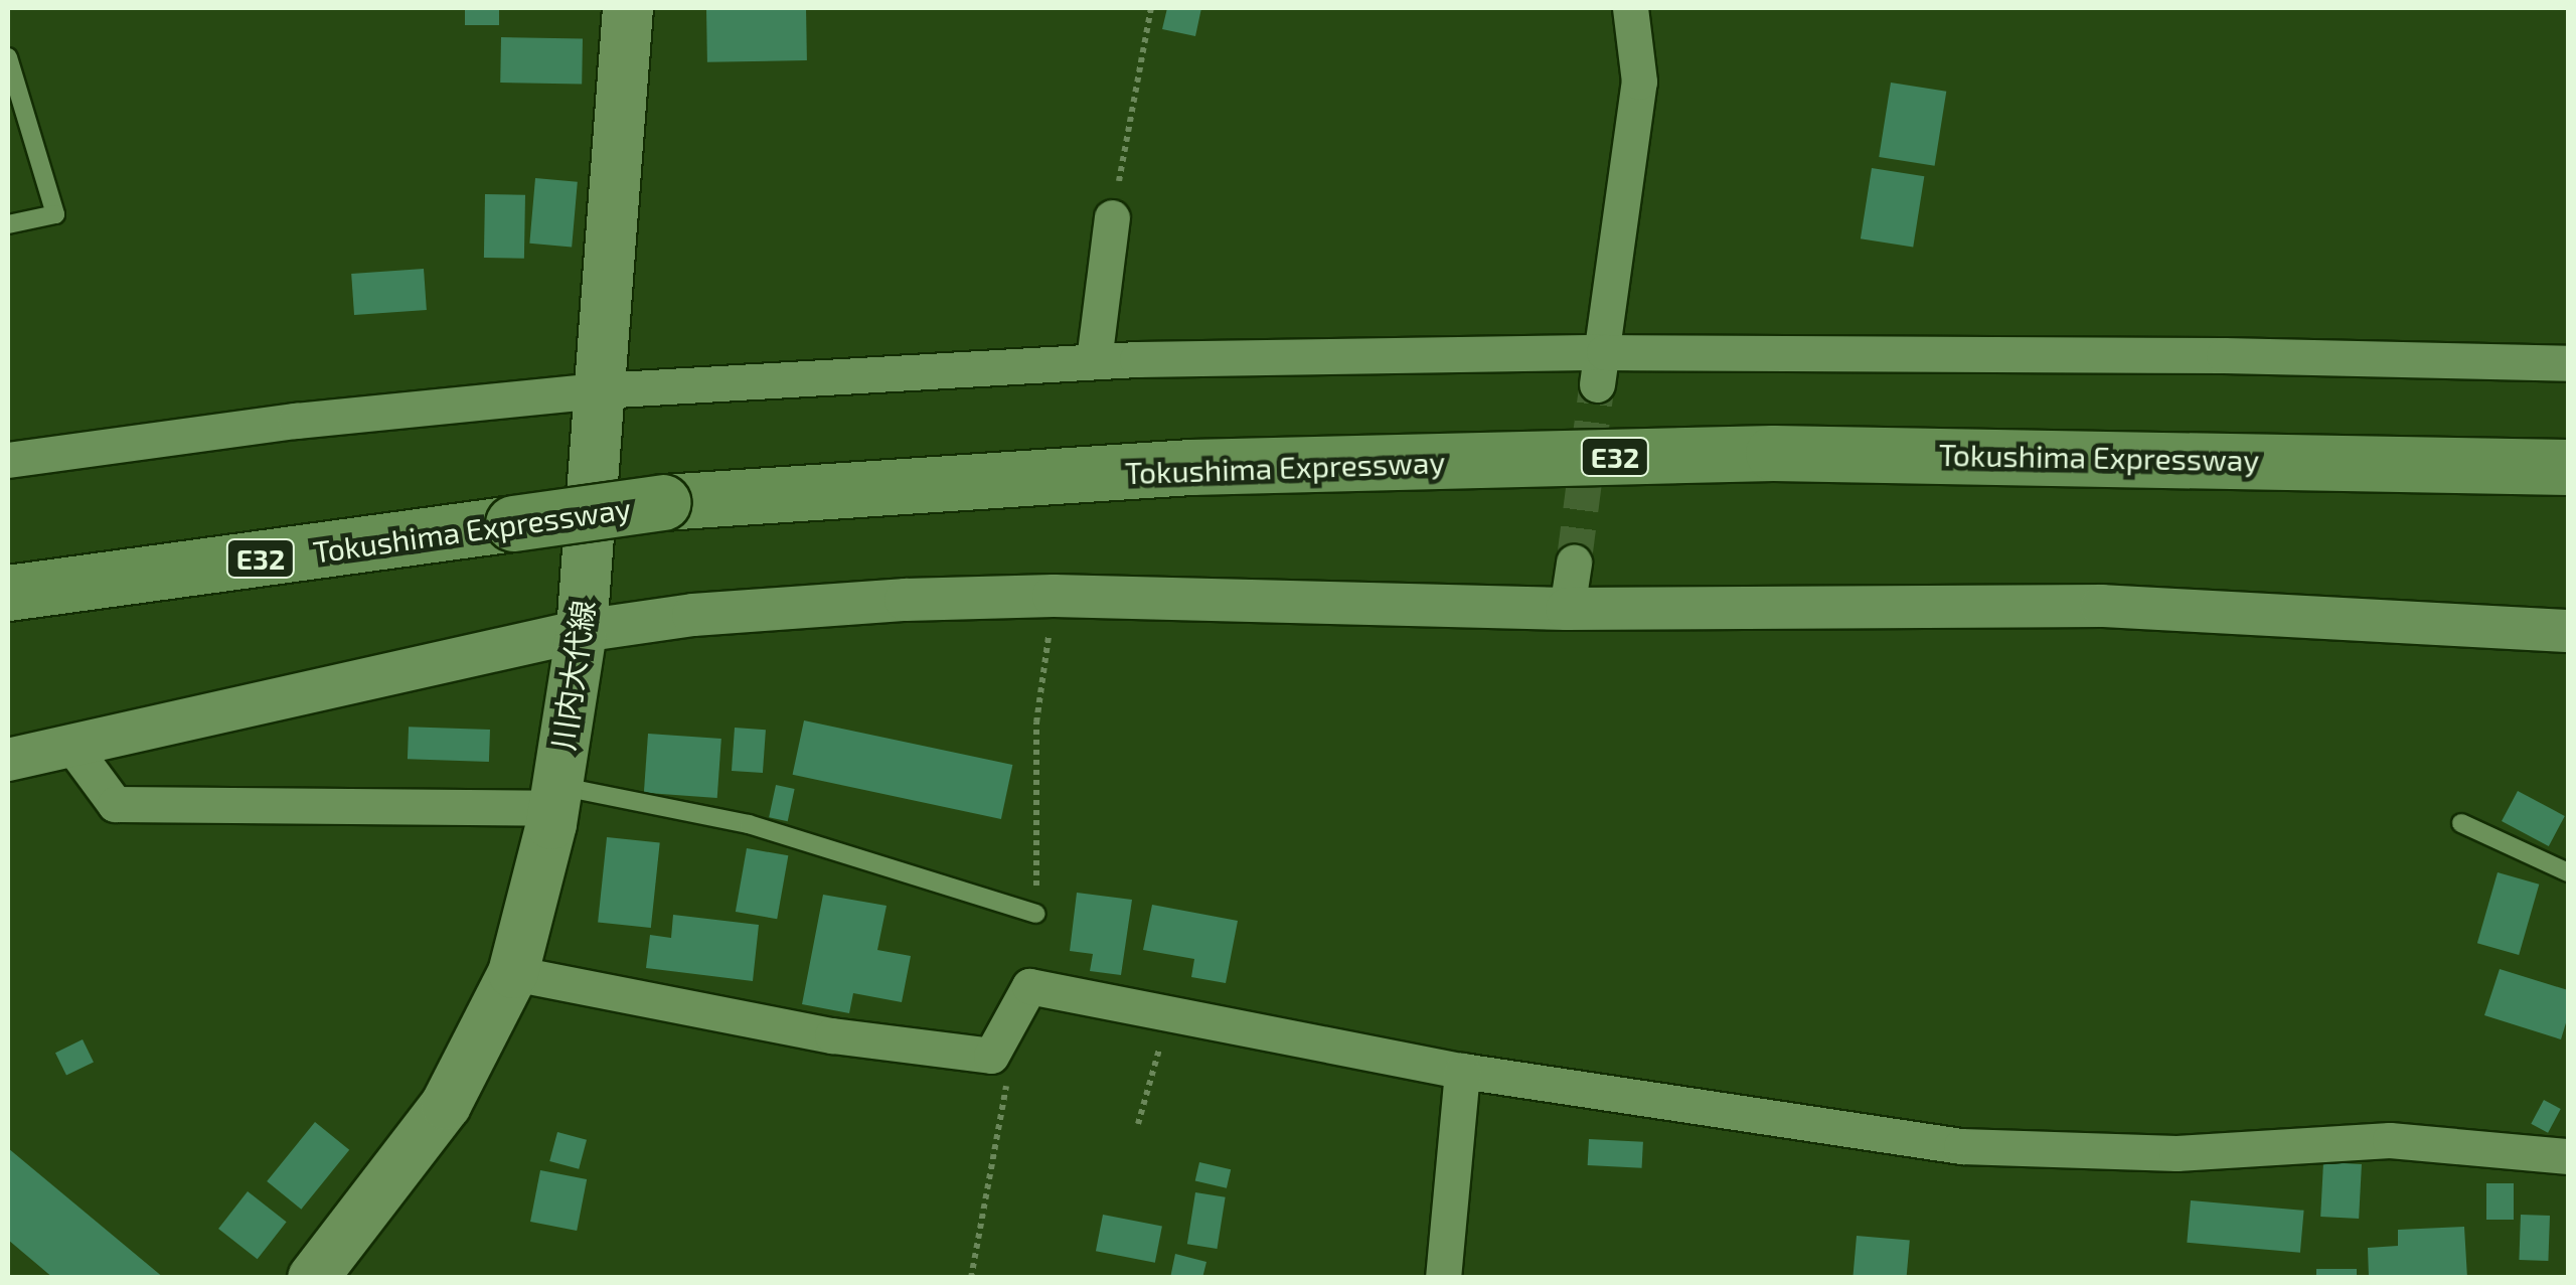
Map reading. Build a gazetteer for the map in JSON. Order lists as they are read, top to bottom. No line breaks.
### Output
{"streets":{"highway":["E32","Tokushima Expressway"],"main road":["川内大代線"]}}
